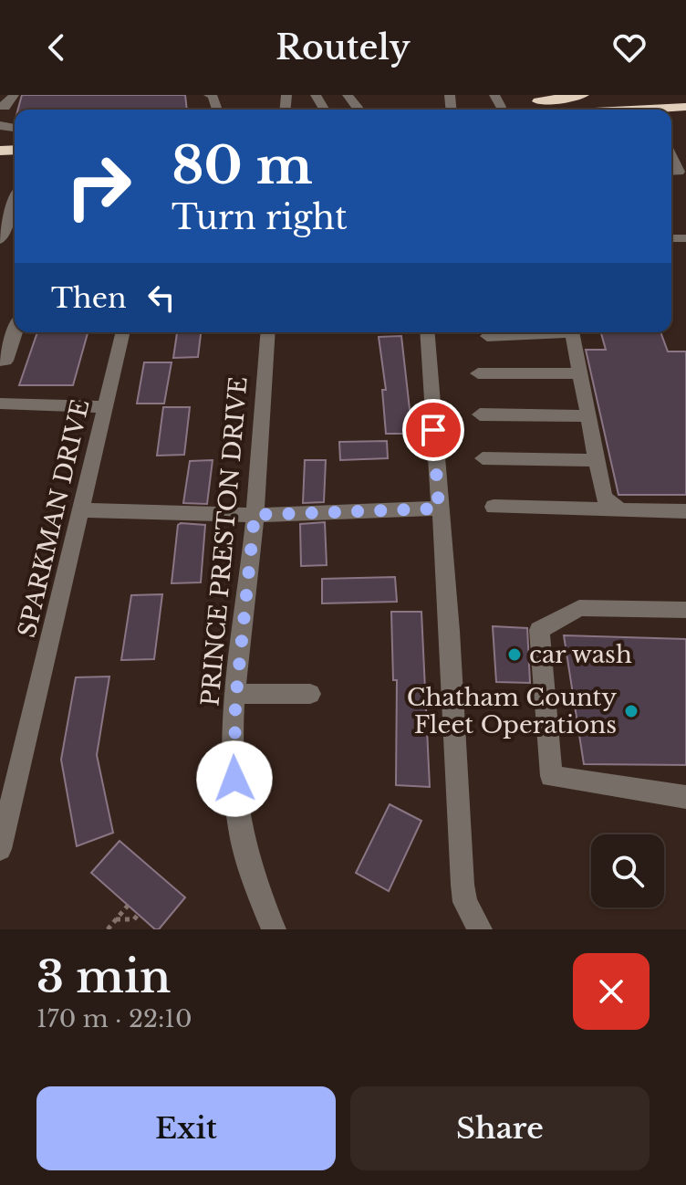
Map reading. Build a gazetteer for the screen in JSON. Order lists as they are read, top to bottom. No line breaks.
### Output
{"streets":{"street":["SPARKMAN DRIVE","PRINCE PRESTON DRIVE"]},"places":["car wash","Chatham County Fleet Operations"],"page":{"header":"Routely","turn":["80 m","Turn right"],"then":"Then","heading":["3 min","170 m · 22:10"],"buttons":["Exit","Share"]}}
